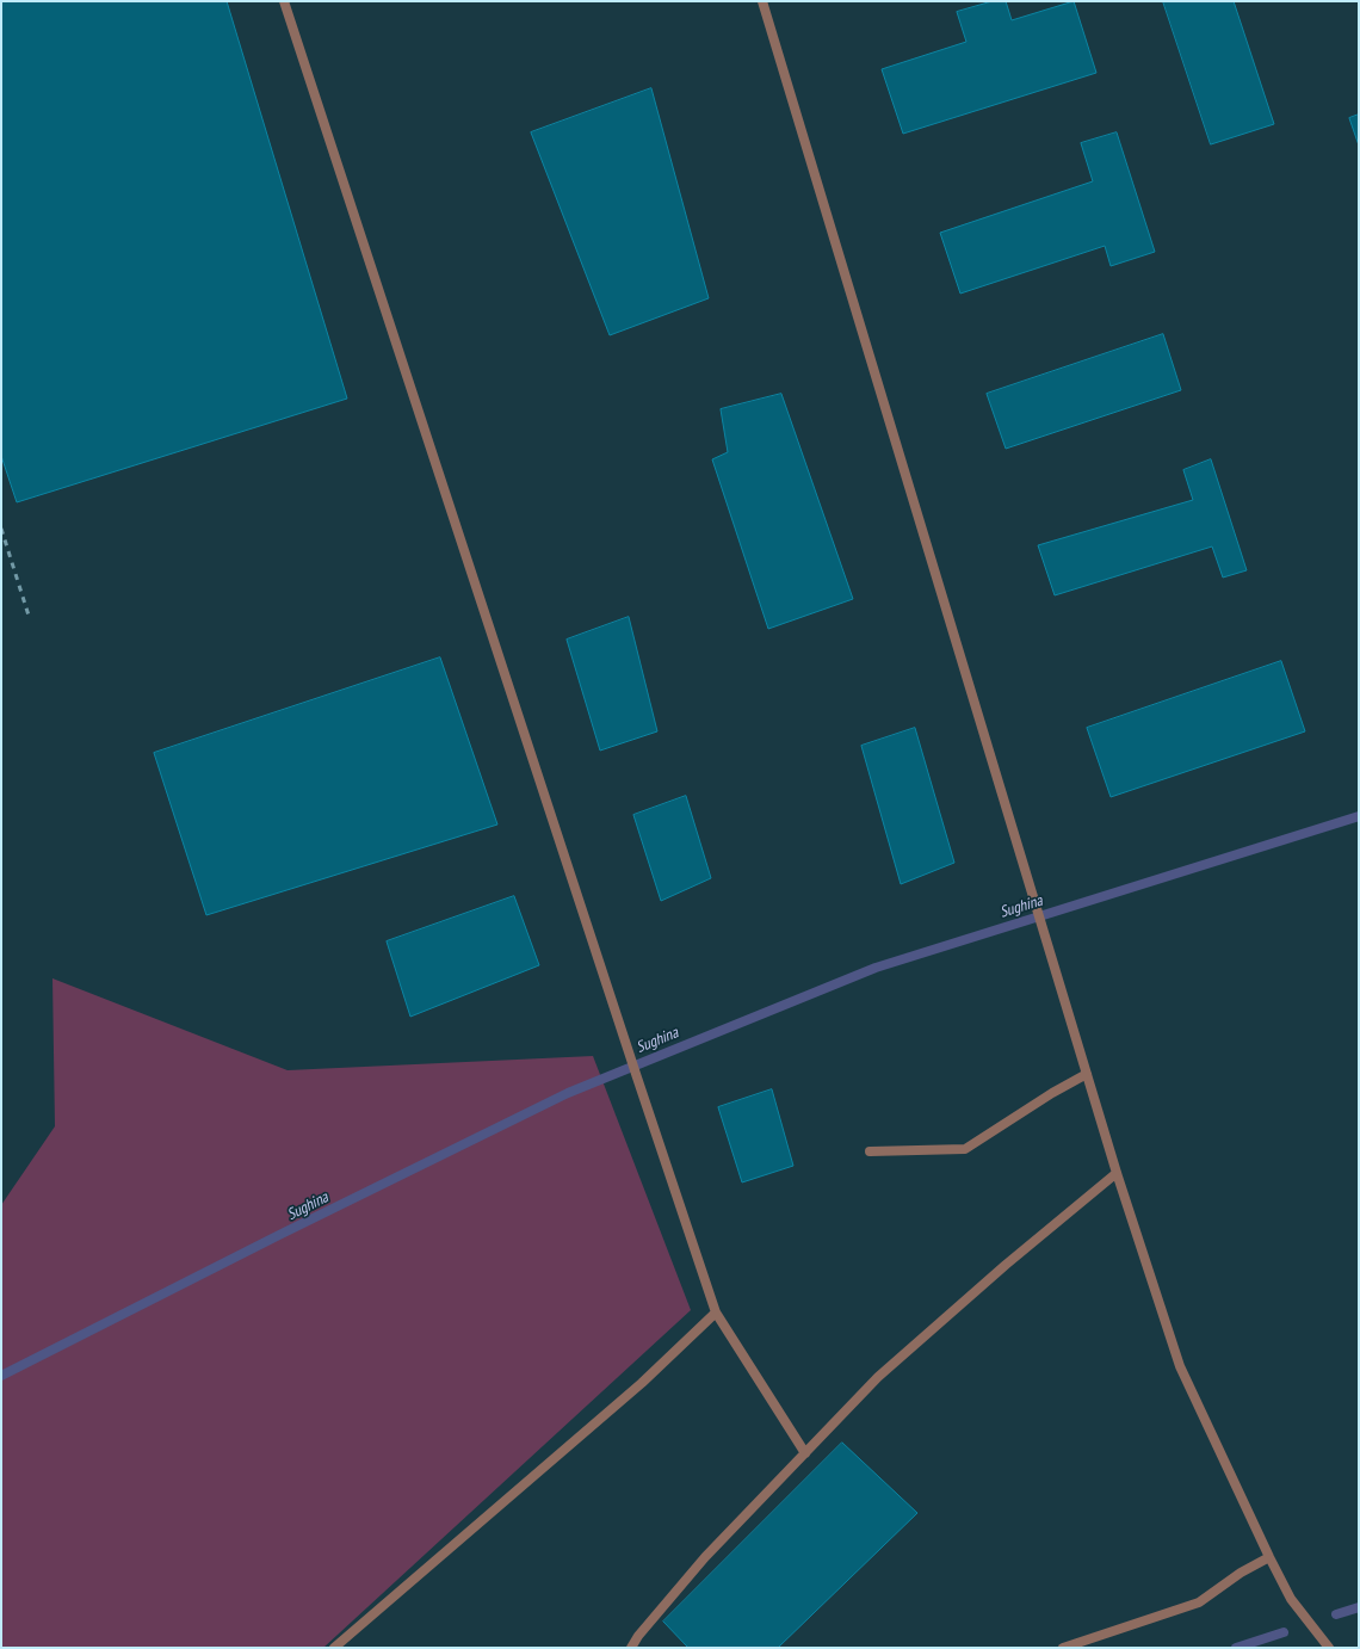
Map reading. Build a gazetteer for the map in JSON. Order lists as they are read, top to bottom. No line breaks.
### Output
{"water":["Sughina"]}
